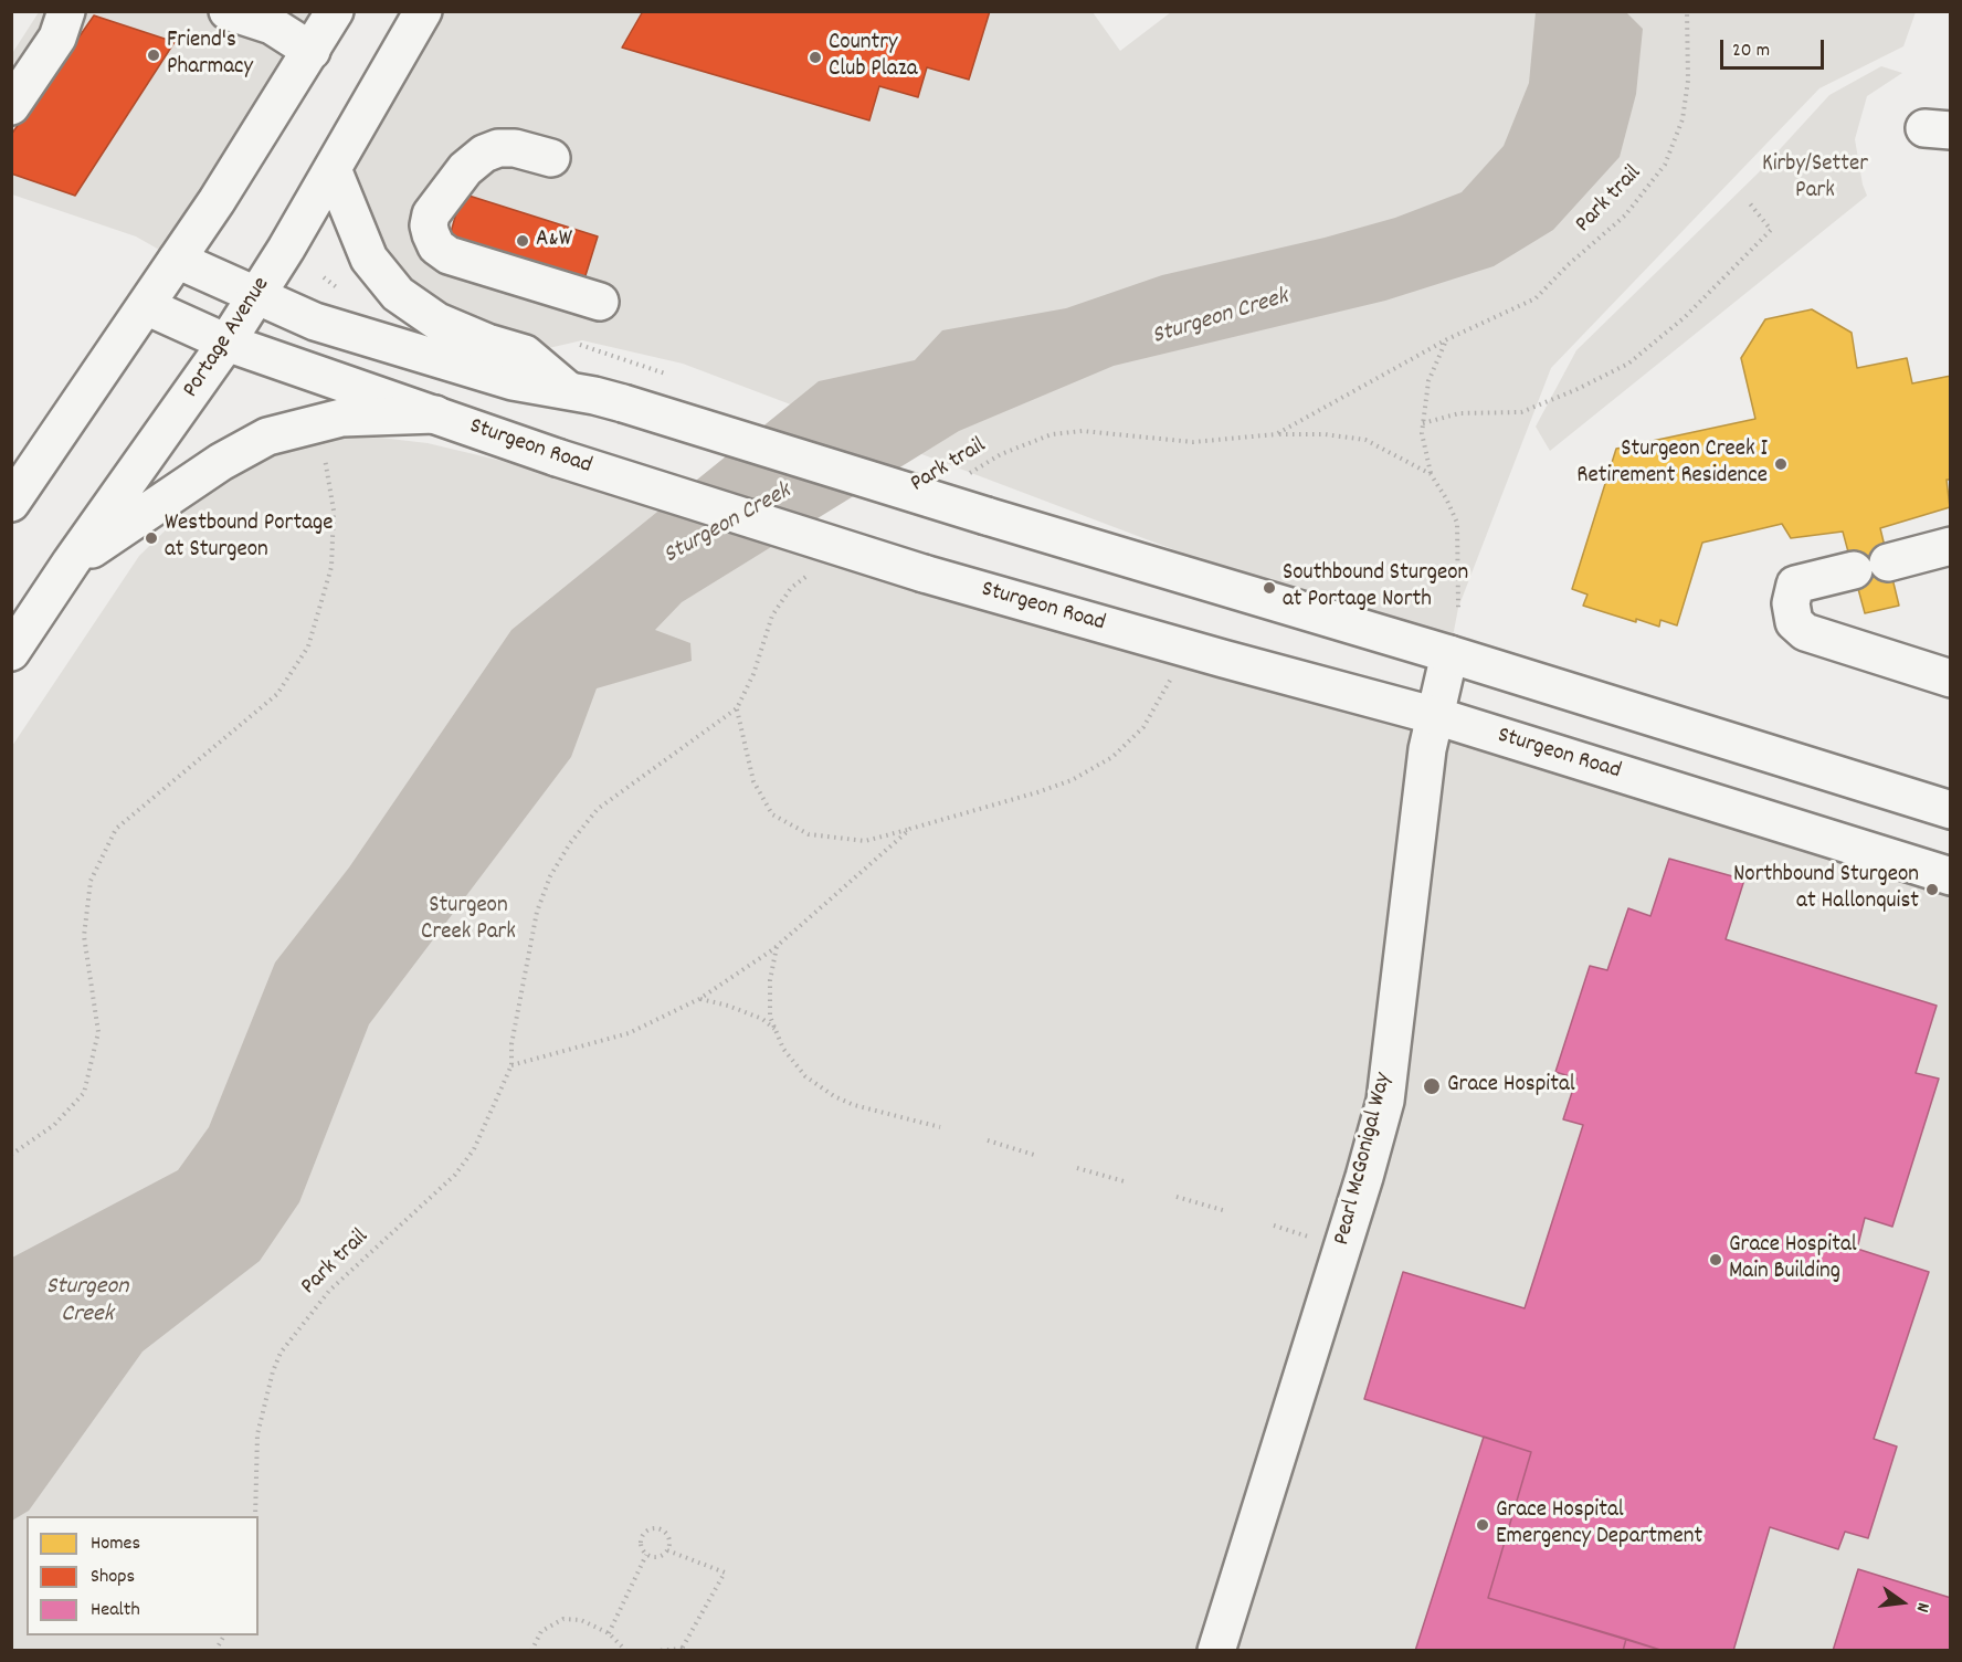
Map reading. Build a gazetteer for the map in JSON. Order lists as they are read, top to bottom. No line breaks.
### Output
{"streets":{"main road":["Portage Avenue","Sturgeon Road","Pearl McGonigal Way"],"path":["Park trail"]},"crossings":[["Portage Avenue","Sturgeon Road"],["Sturgeon Road","Pearl McGonigal Way"]],"water":["Sturgeon Creek"],"parks":["Kirby/Setter Park","Sturgeon Creek Park"],"places":["Friend's Pharmacy","Country Club Plaza","A&W","Sturgeon Creek I Retirement Residence","Westbound Portage at Sturgeon","Southbound Sturgeon at Portage North","Northbound Sturgeon at Hallonquist","Grace Hospital","Grace Hospital Main Building","Grace Hospital Emergency Department"],"legend":["Homes","Shops","Health"],"scale_bar":"20 m","north":"right"}
